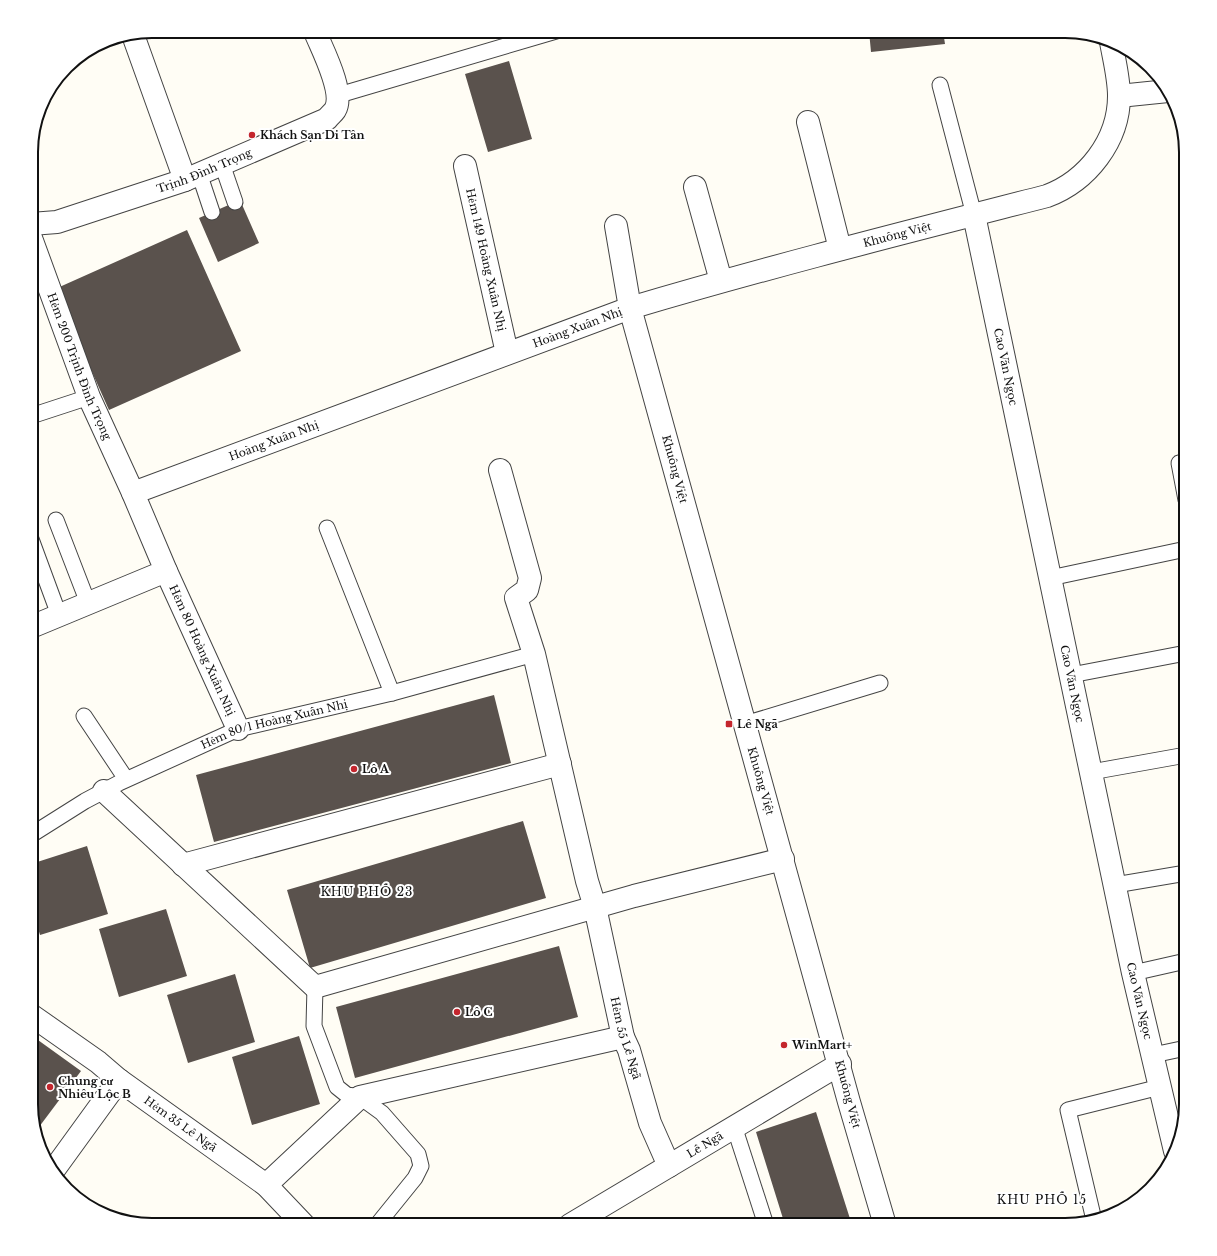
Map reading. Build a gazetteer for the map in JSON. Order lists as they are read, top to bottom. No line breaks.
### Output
{"streets":{"street":["Trịnh Đình Trọng","Khuông Việt","Hẻm 149 Hoàng Xuân Nhị","Hoàng Xuân Nhị","Hẻm 200 Trịnh Đình Trọng","Cao Văn Ngọc","Hẻm 80 Hoàng Xuân Nhị","Hẻm 55 Lê Ngã","Hẻm 35 Lê Ngã","Lê Ngã"],"lane":["Hẻm 80/1 Hoàng Xuân Nhị"]},"crossings":[["Khuông Việt","Hoàng Xuân Nhị"],["Khuông Việt","Cao Văn Ngọc"],["Khuông Việt","Lê Ngã"],["Hẻm 149 Hoàng Xuân Nhị","Hoàng Xuân Nhị"],["Hoàng Xuân Nhị","Hẻm 200 Trịnh Đình Trọng"],["Hẻm 80 Hoàng Xuân Nhị","Hẻm 80/1 Hoàng Xuân Nhị"],["Hẻm 80/1 Hoàng Xuân Nhị","Hẻm 55 Lê Ngã"],["Hẻm 55 Lê Ngã","Lê Ngã"]],"districts":["KHU PHỐ 23","KHU PHỐ 15"],"places":{"other":["Khách Sạn Di Tân","Lô A","Lô C","WinMart+","Chung cư Nhiêu Lộc B"],"transit":["Lê Ngã"]}}
